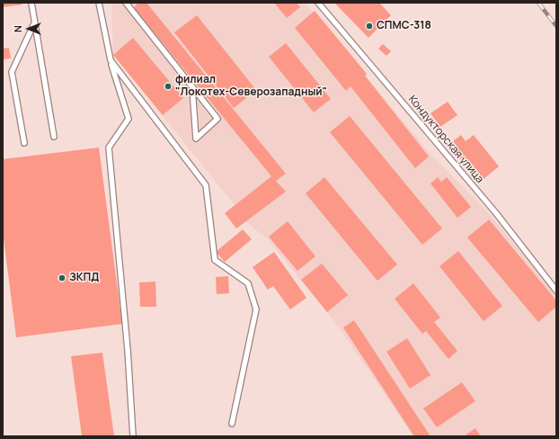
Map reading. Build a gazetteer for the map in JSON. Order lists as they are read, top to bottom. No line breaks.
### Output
{"streets":{"lane":["Кондукторская улица"]},"places":["СПМС-318","филиал \"Локотех-Северозападный\"","ЗКПД"],"north":"left"}
